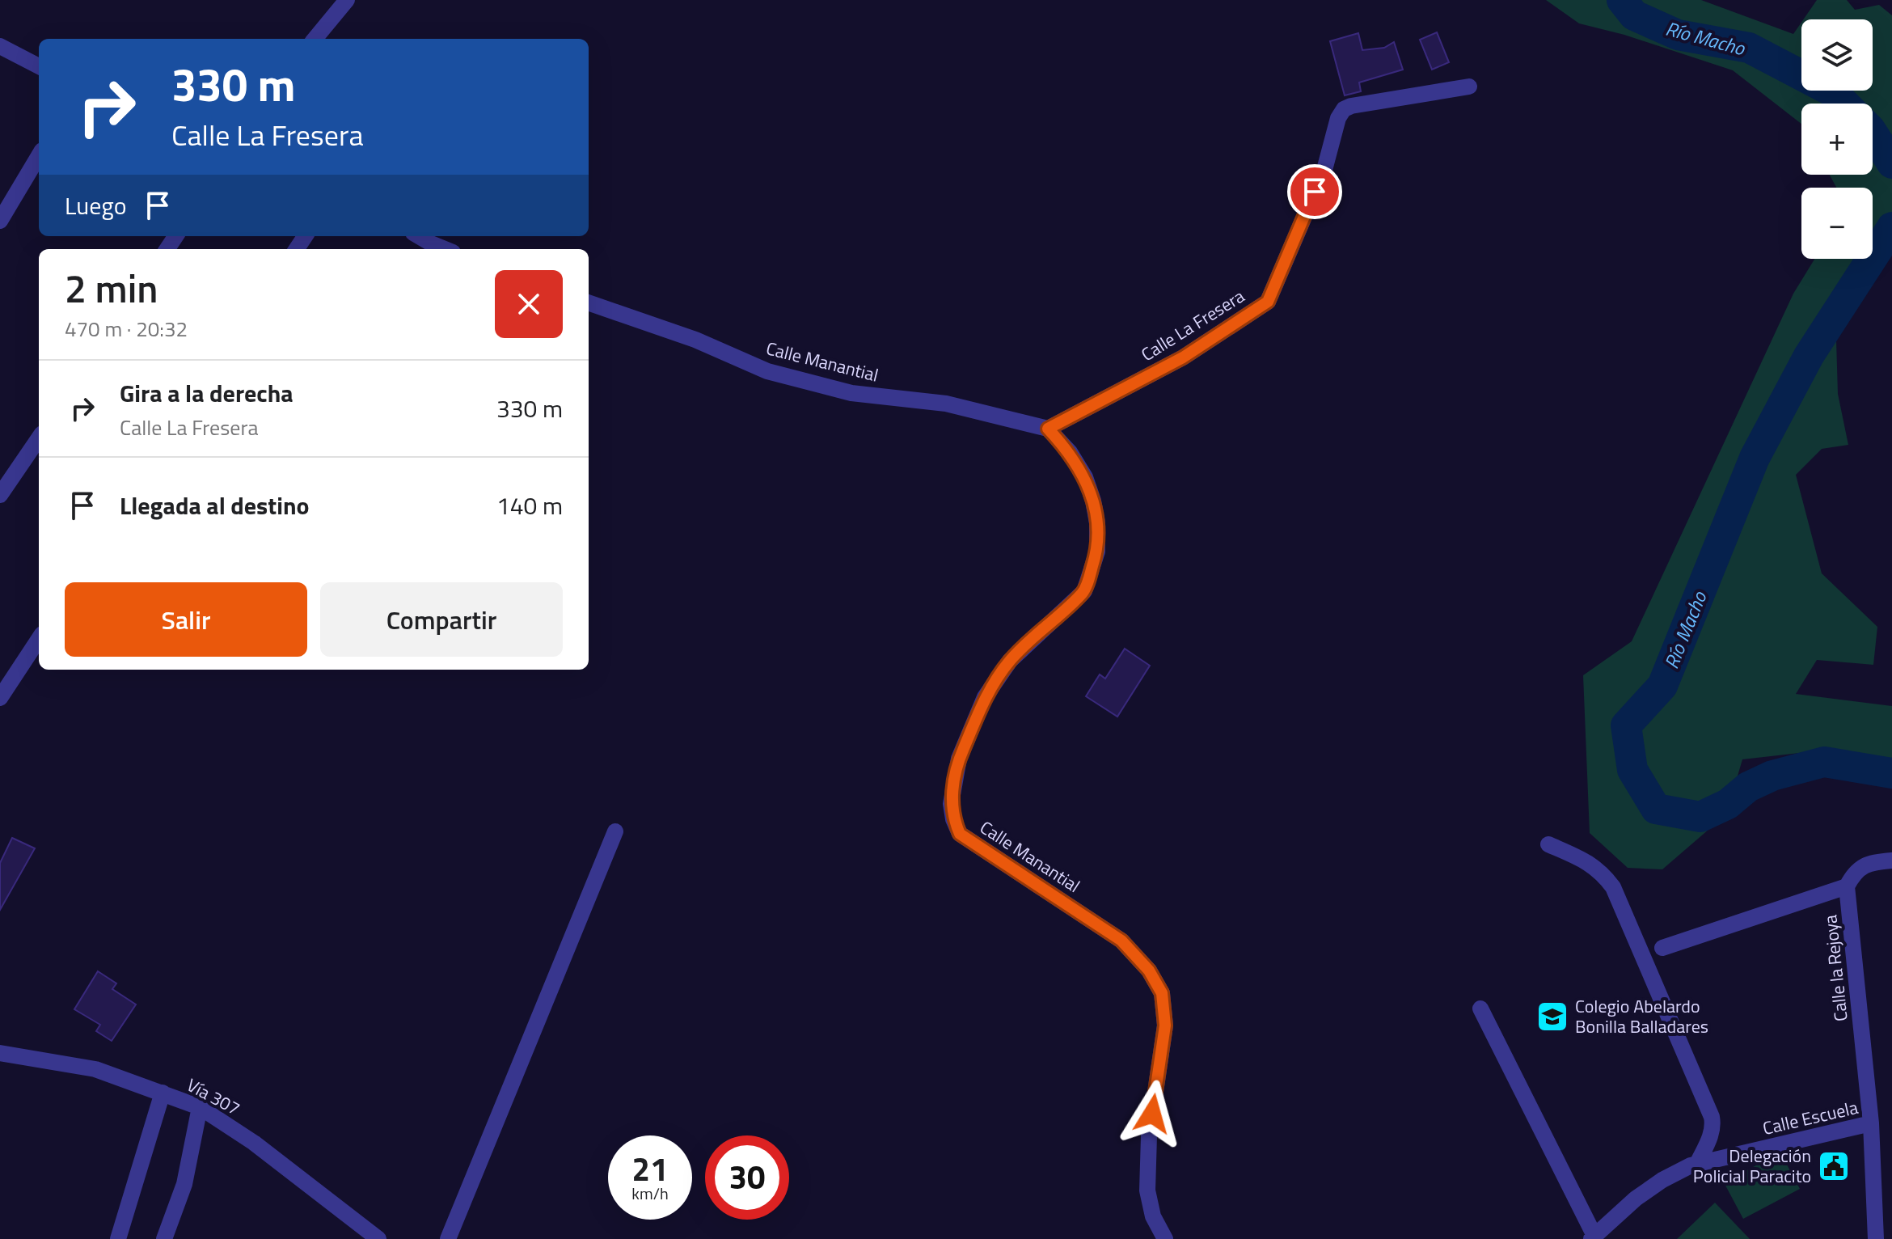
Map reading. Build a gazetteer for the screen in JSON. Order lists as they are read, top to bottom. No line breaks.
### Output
{"streets":{"street":["Calle La Fresera","Calle Manantial","Calle la Rejoya","Vía 307","Calle Escuela"]},"crossings":[["Calle La Fresera","Calle Manantial"],["Calle la Rejoya","Calle Escuela"]],"water":["Río Macho"],"places":{"school or university":["Colegio Abelardo Bonilla Balladares"],"public building":["Delegación Policial Paracito"]},"page":{"map_buttons":["+","−"],"turn":["330 m","Calle La Fresera"],"then":"Luego","heading":["2 min","470 m · 20:32"],"list":[{"name":"Gira a la derecha","note":"Calle La Fresera","value":"330 m"},{"name":"Llegada al destino","value":"140 m"}],"buttons":["Salir","Compartir"],"speed":"21 km/h","limit":"30"}}
